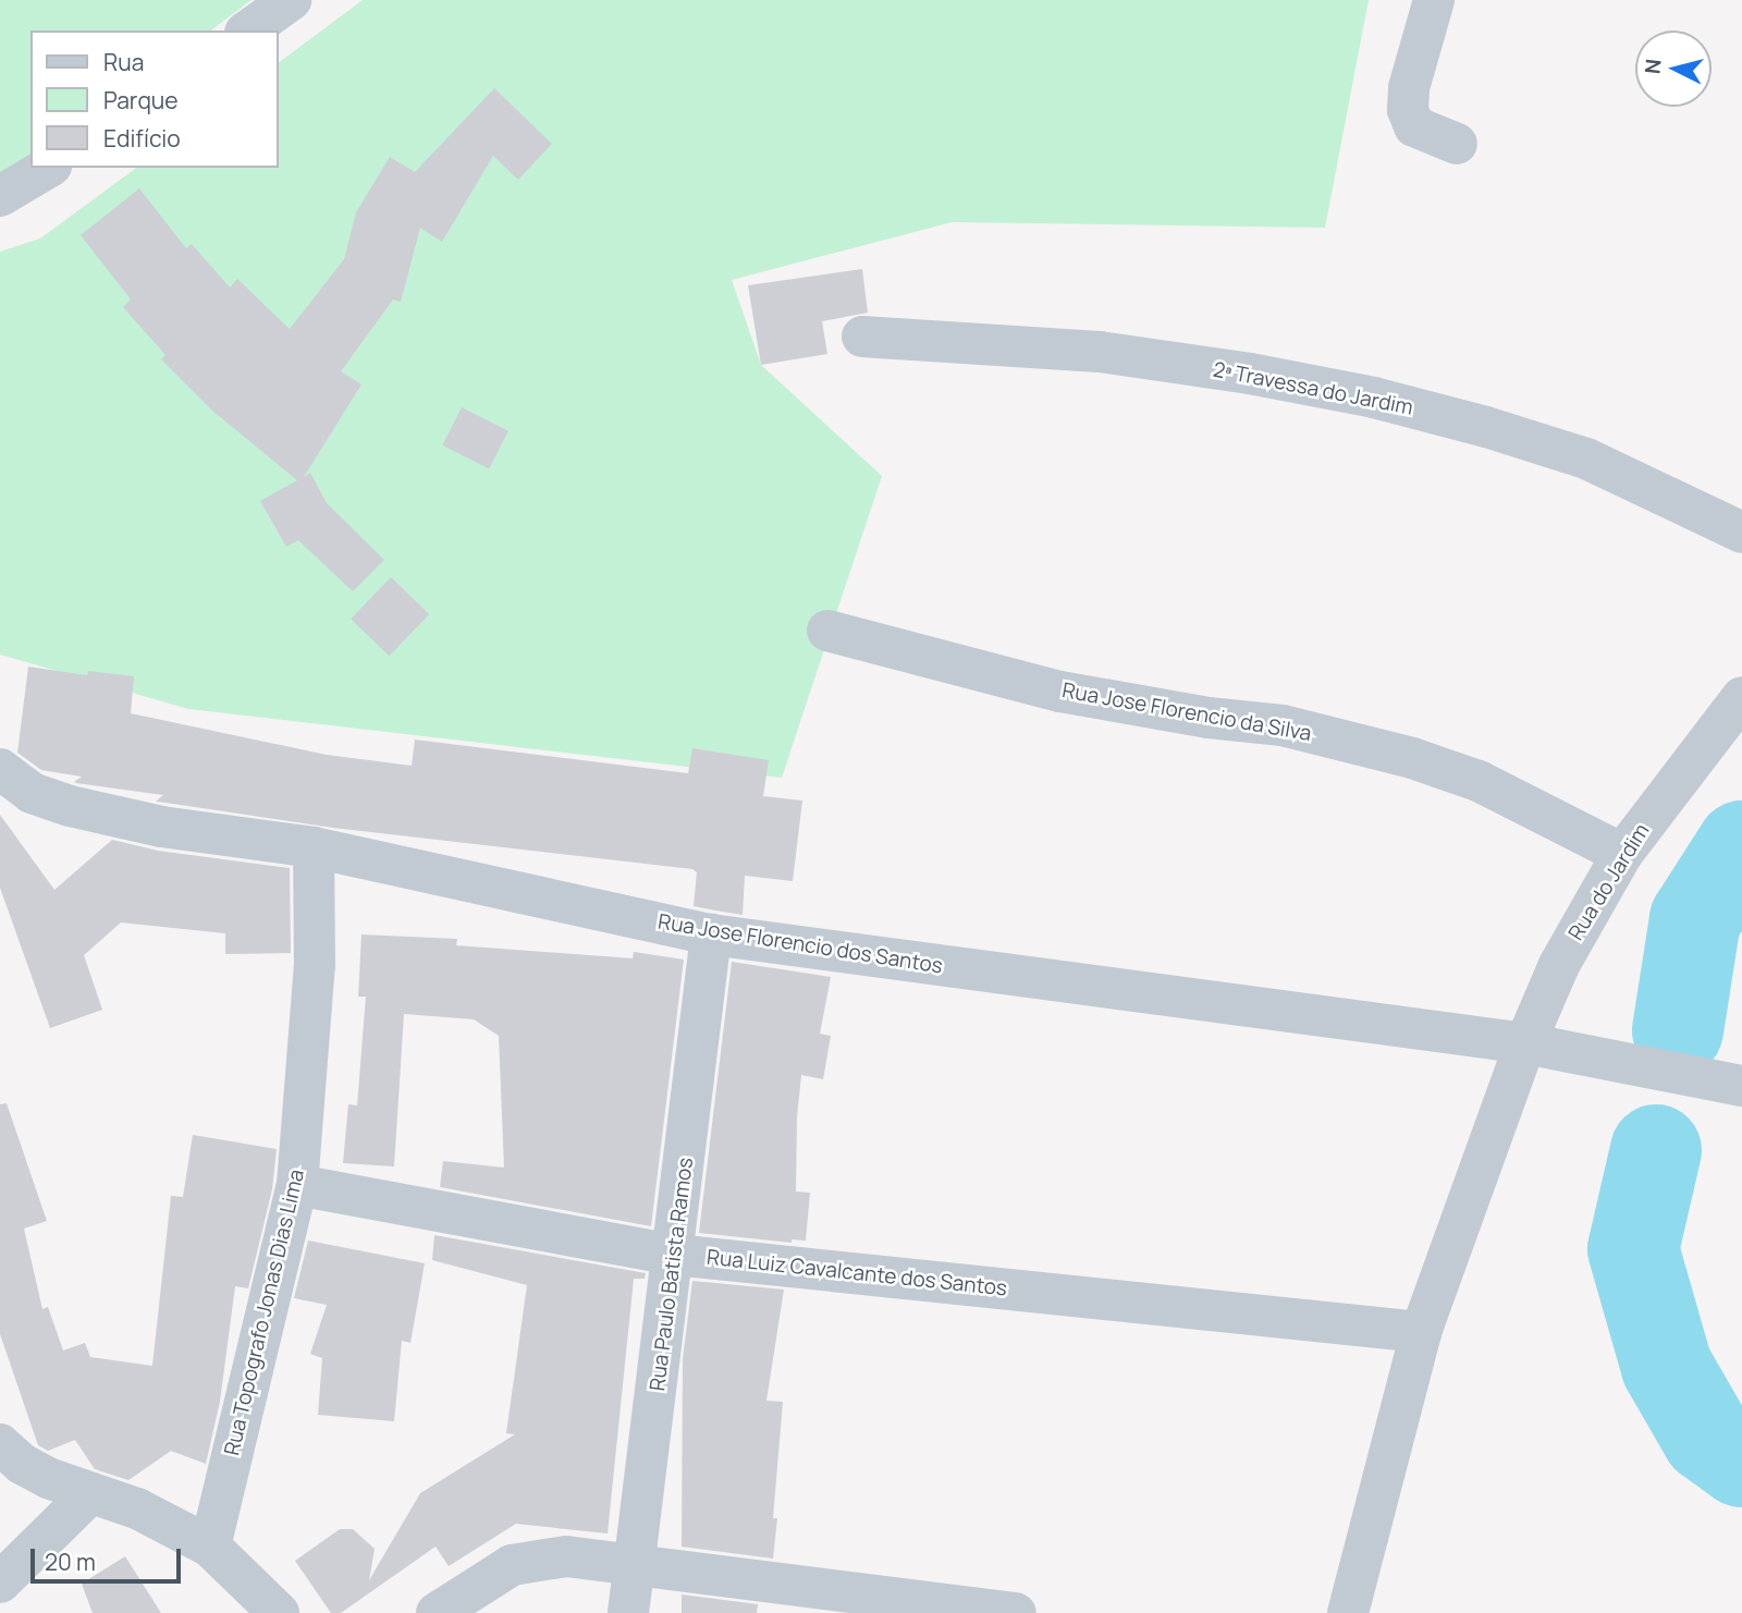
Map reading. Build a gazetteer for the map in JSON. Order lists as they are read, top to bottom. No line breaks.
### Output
{"streets":{"street":["2ª Travessa do Jardim","Rua Jose Florencio da Silva","Rua do Jardim","Rua Jose Florencio dos Santos","Rua Luiz Cavalcante dos Santos","Rua Paulo Batista Ramos","Rua Topografo Jonas Dias Lima"]},"crossings":[["Rua Jose Florencio da Silva","Rua do Jardim"],["Rua do Jardim","Rua Jose Florencio dos Santos"],["Rua do Jardim","Rua Luiz Cavalcante dos Santos"],["Rua Jose Florencio dos Santos","Rua Paulo Batista Ramos"],["Rua Jose Florencio dos Santos","Rua Topografo Jonas Dias Lima"],["Rua Luiz Cavalcante dos Santos","Rua Paulo Batista Ramos"],["Rua Luiz Cavalcante dos Santos","Rua Topografo Jonas Dias Lima"]],"legend":["Rua","Parque","Edifício"],"scale_bar":"20 m","north":"left"}
